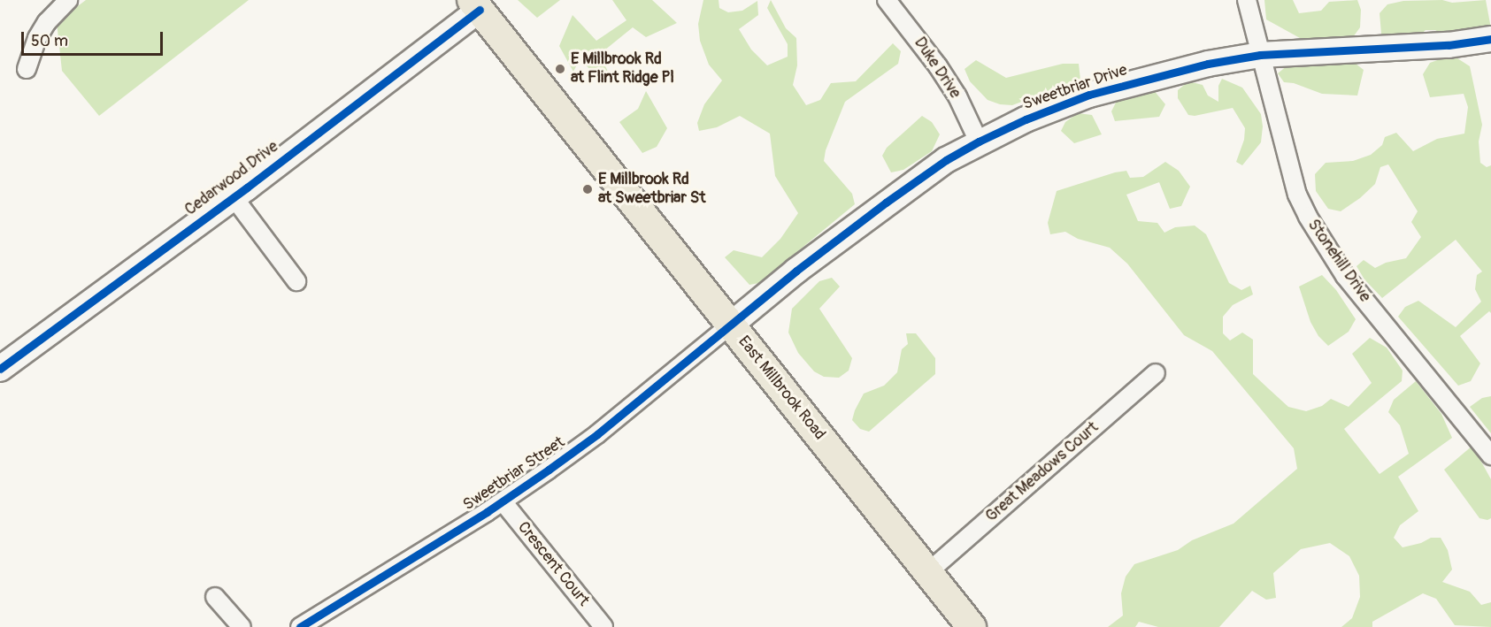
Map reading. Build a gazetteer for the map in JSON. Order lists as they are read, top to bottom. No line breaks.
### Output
{"streets":{"main road":["East Millbrook Road"],"street":["Duke Drive","Sweetbriar Drive","Cedarwood Drive","Stonehill Drive","Great Meadows Court","Sweetbriar Street","Crescent Court"]},"crossings":[["Duke Drive","Sweetbriar Drive"],["Sweetbriar Drive","Stonehill Drive"],["Sweetbriar Drive","East Millbrook Road"],["Sweetbriar Drive","Sweetbriar Street"],["Cedarwood Drive","East Millbrook Road"],["East Millbrook Road","Great Meadows Court"],["East Millbrook Road","Sweetbriar Street"],["Sweetbriar Street","Crescent Court"]],"places":["E Millbrook Rd at Flint Ridge Pl","E Millbrook Rd at Sweetbriar St"],"scale_bar":"50 m"}
